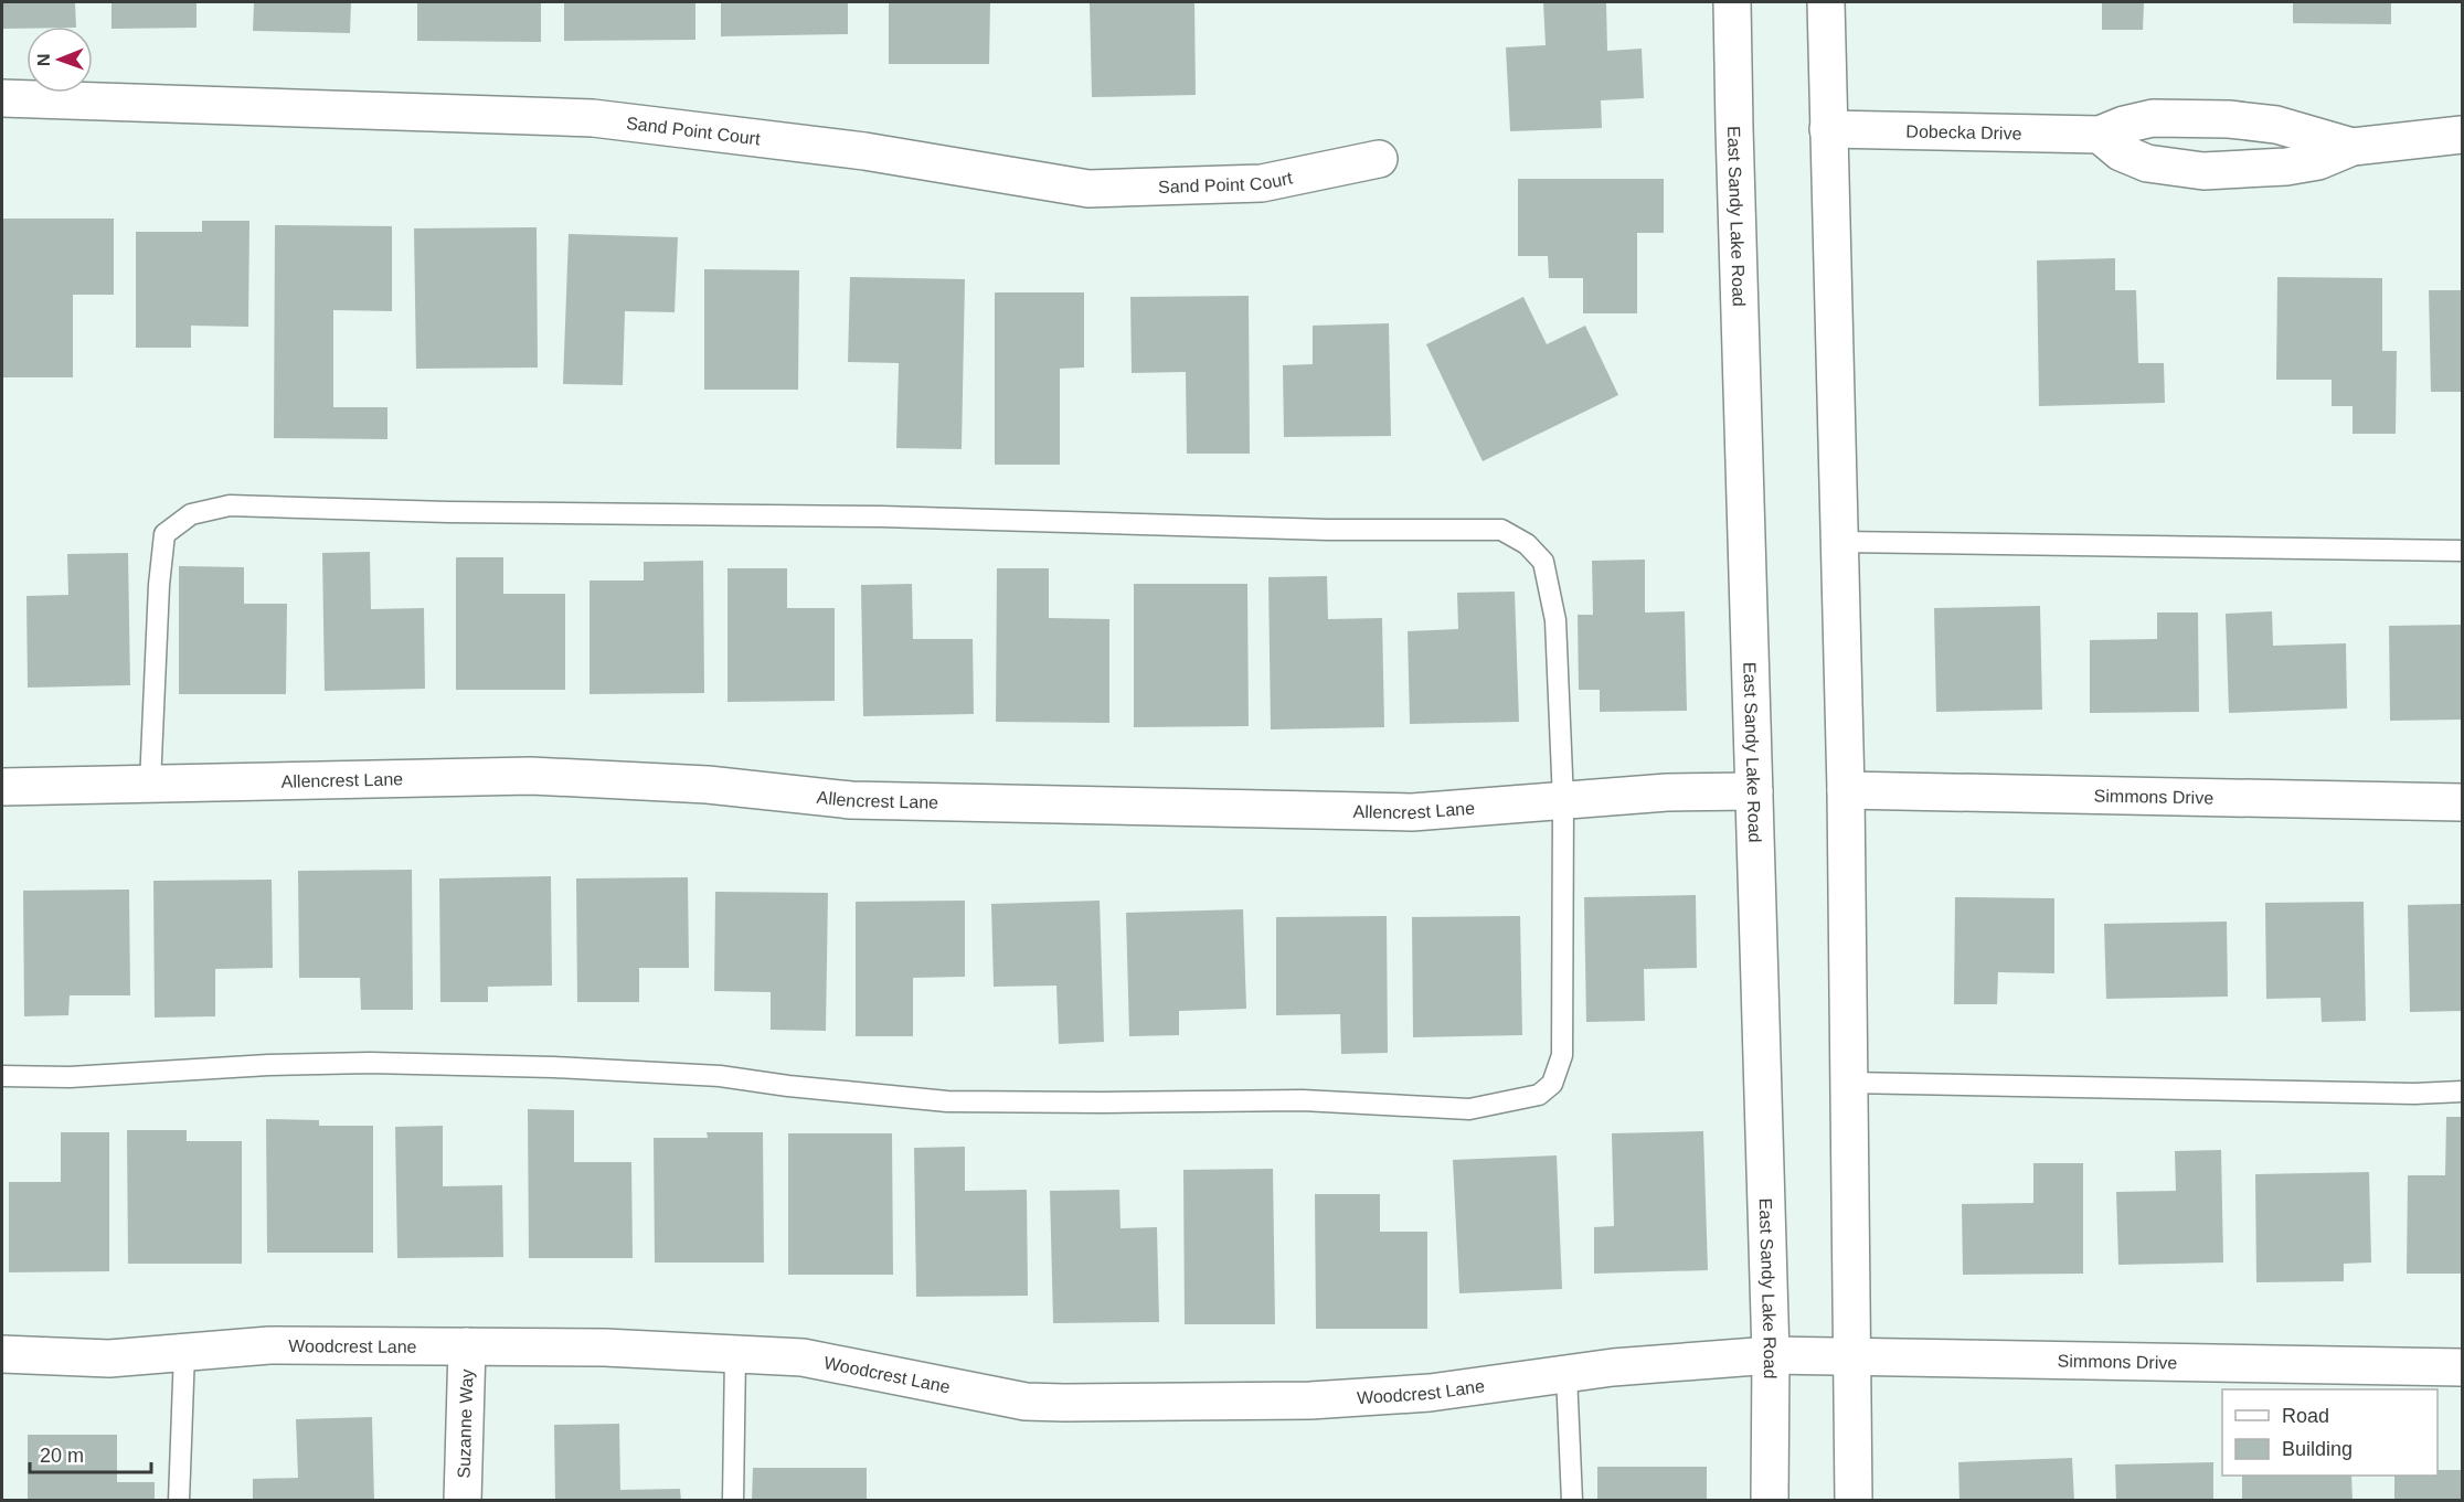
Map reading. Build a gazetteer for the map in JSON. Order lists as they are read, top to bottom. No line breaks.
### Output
{"streets":{"street":["Sand Point Court","Dobecka Drive","East Sandy Lake Road","Allencrest Lane","Simmons Drive","Woodcrest Lane","Suzanne Way"]},"crossings":[["East Sandy Lake Road","Allencrest Lane"],["East Sandy Lake Road","Simmons Drive"],["East Sandy Lake Road","Woodcrest Lane"],["Simmons Drive","Woodcrest Lane"],["Woodcrest Lane","Suzanne Way"]],"legend":["Road","Building"],"scale_bar":"20 m","north":"left"}
